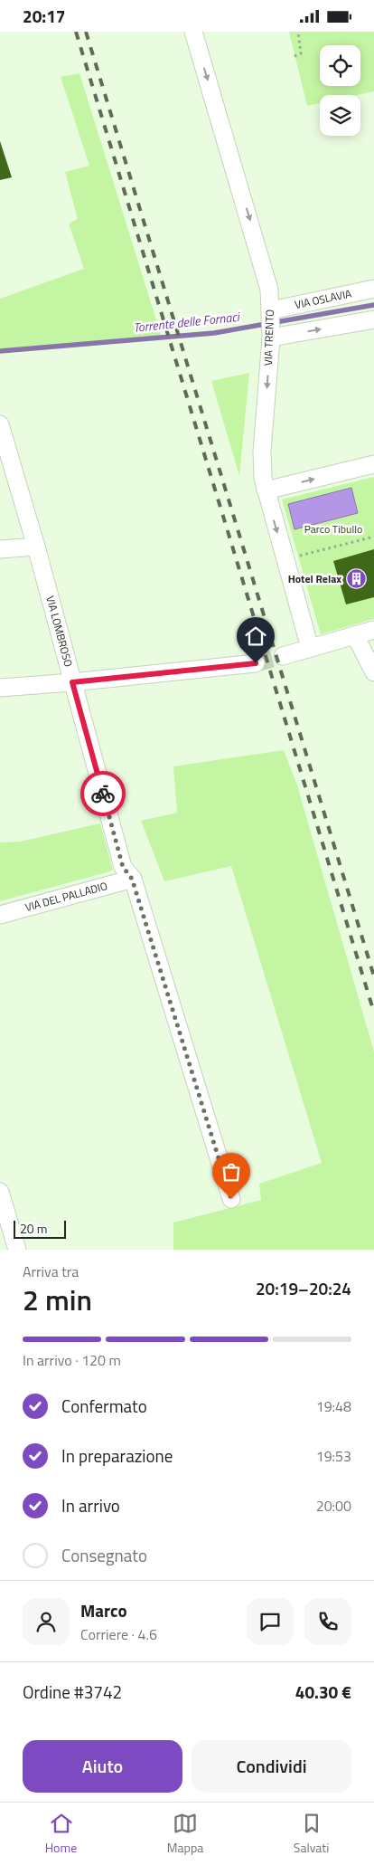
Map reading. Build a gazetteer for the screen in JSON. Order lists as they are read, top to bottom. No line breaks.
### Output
{"streets":{"street":["VIA OSLAVIA","VIA TRENTO","VIA LOMBROSO","VIA DEL PALLADIO"]},"crossings":[["VIA OSLAVIA","VIA TRENTO"],["VIA LOMBROSO","VIA DEL PALLADIO"]],"one_way":["VIA TRENTO"],"water":["Torrente delle Fornaci"],"parks":["Parco Tibullo"],"places":{"building":["Hotel Relax"]},"scale_bar":"20 m","page":{"status":"20:17","scale":"20 m","heading":["2 min","Arriva tra","20:19–20:24"],"panel":["Marco","Corriere · 4.6","Ordine #3742","40.30 €"],"bar":"In arrivo · 120 m","list":[["Confermato","19:48"],["In preparazione","19:53"],["In arrivo","20:00"],"Consegnato"],"buttons":["Aiuto","Condividi"],"tabs":["Home","Mappa","Salvati"]}}
